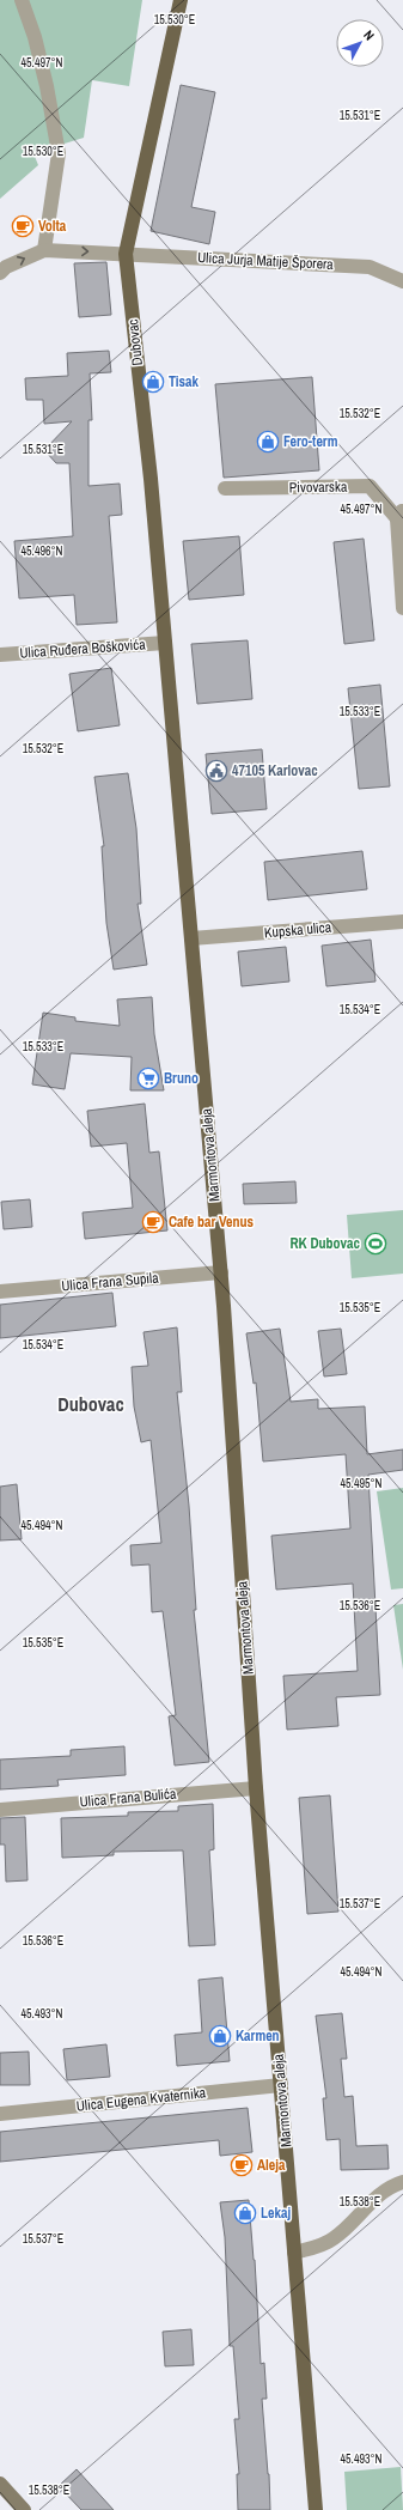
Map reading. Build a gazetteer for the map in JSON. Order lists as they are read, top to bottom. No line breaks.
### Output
{"streets":{"main road":["Dubovac","Marmontova aleja"],"street":["Ulica Jurja Matije Šporera","Pivovarska","Ulica Ruđera Boškovića","Kupska ulica","Ulica Frana Supila","Ulica Frana Bulića","Ulica Eugena Kvaternika"]},"crossings":[["Ulica Jurja Matije Šporera","Dubovac"],["Dubovac","Ulica Ruđera Boškovića"],["Dubovac","Marmontova aleja"],["Kupska ulica","Marmontova aleja"],["Marmontova aleja","Ulica Frana Supila"],["Marmontova aleja","Ulica Frana Bulića"],["Marmontova aleja","Ulica Eugena Kvaternika"]],"districts":["Dubovac"],"places":{"cafe":["Volta","Cafe bar Venus","Aleja"],"shop":["Tisak","Fero-term","Karmen","Lekaj"],"public building":["47105 Karlovac"],"supermarket":["Bruno"],"sports":["RK Dubovac"]},"north":"top right","coordinates":["15.530°E","45.497°N","15.531°E","15.532°E","45.496°N","15.533°E","15.534°E","15.535°E","45.495°N","45.494°N","15.536°E","15.537°E","45.493°N","15.538°E"]}
